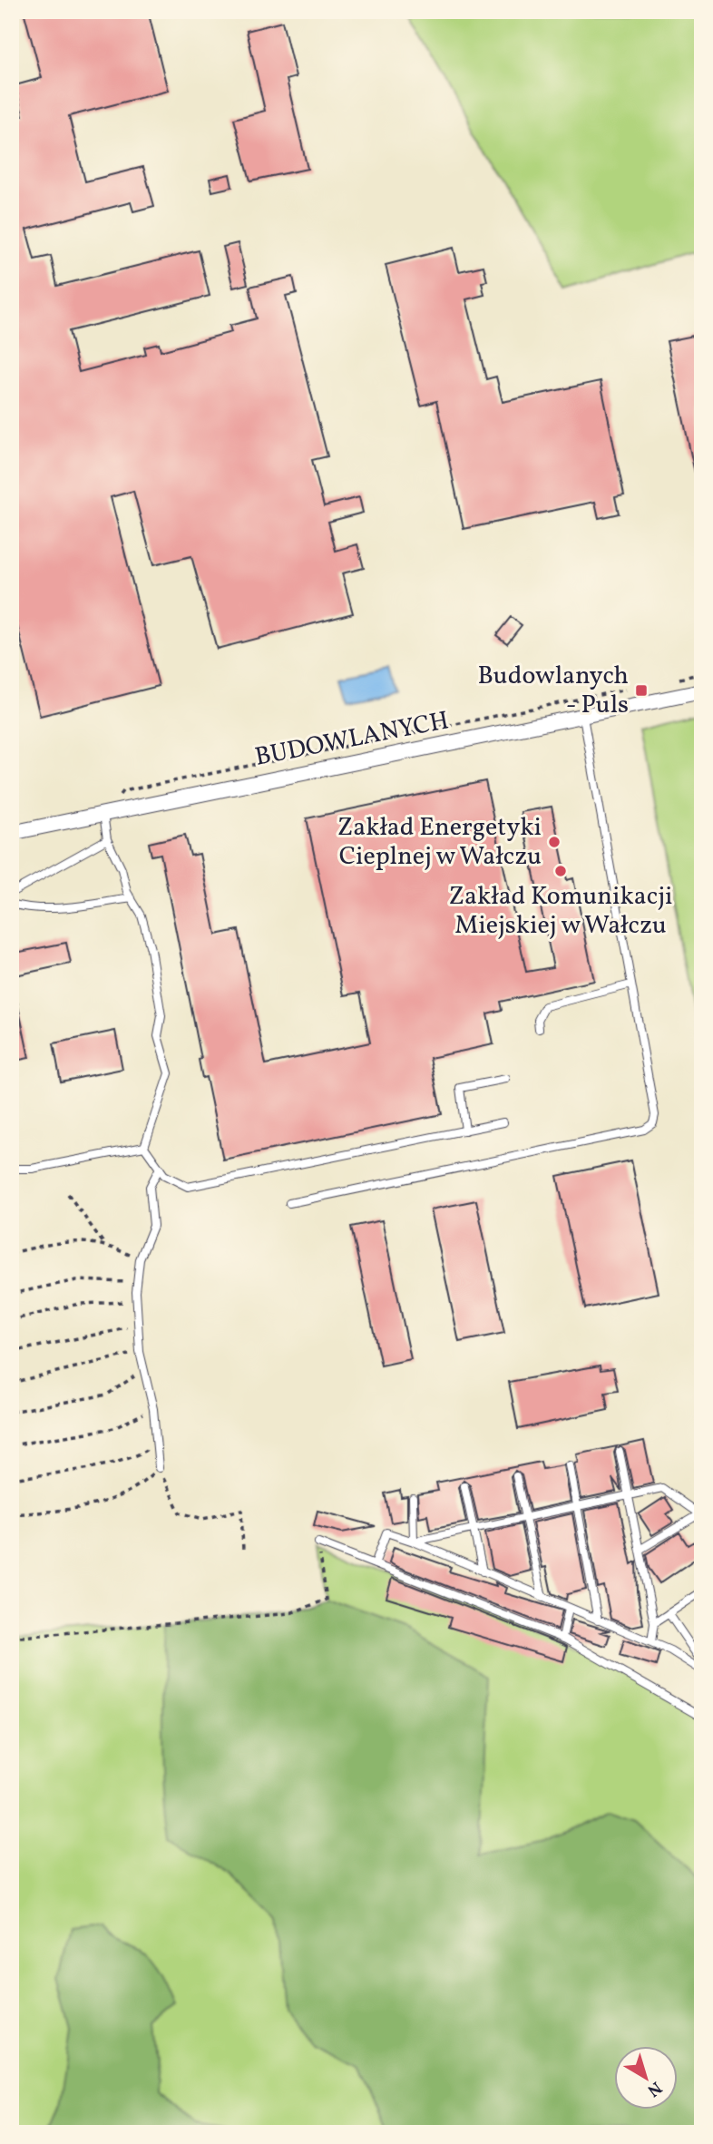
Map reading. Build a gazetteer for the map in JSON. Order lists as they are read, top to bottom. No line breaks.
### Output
{"streets":{"street":["BUDOWLANYCH"]},"places":{"transit":["Budowlanych - Puls"],"other":["Zakład Energetyki Cieplnej w Wałczu","Zakład Komunikacji Miejskiej w Wałczu"]},"north":"bottom right"}
